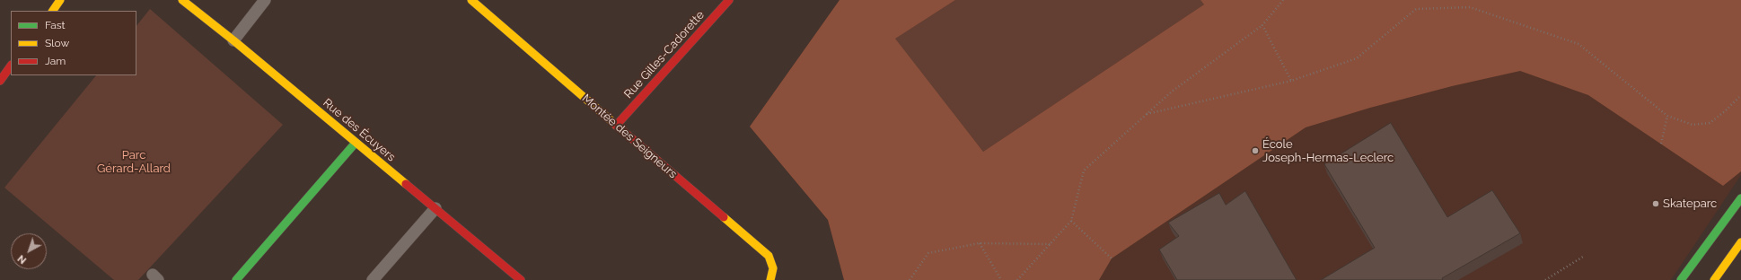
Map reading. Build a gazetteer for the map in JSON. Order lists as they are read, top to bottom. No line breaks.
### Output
{"streets":{"street":["Rue Gilles-Cadorette","Rue des Écuyers","Montée des Seigneurs"]},"crossings":[["Rue Gilles-Cadorette","Montée des Seigneurs"]],"parks":["Parc Gérard-Allard"],"places":["École Joseph-Hermas-Leclerc","Skateparc"],"legend":["Fast","Slow","Jam"],"north":"bottom left"}
